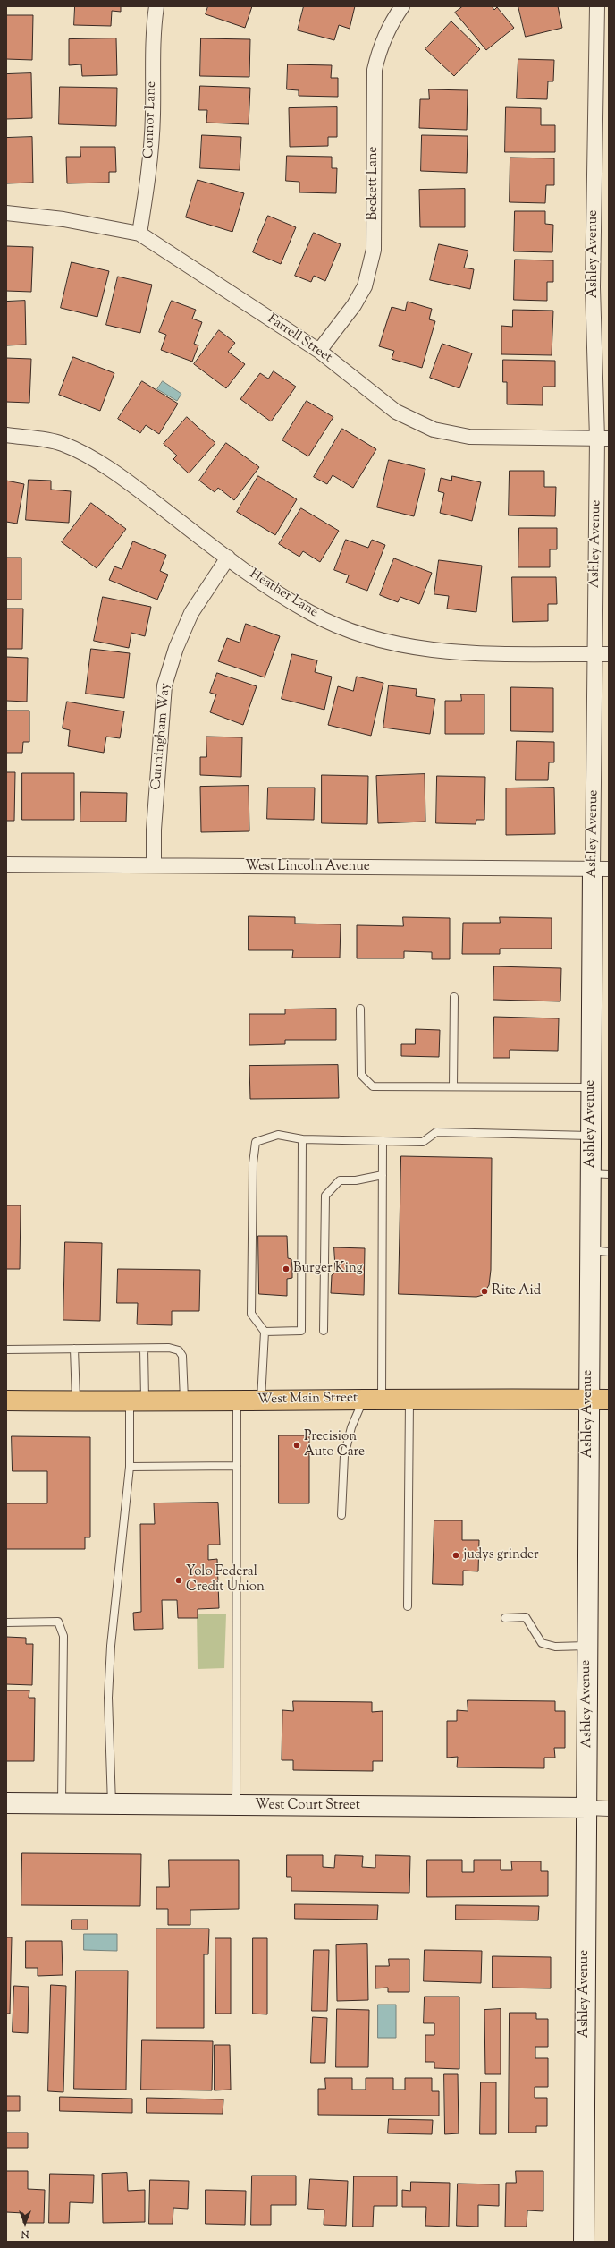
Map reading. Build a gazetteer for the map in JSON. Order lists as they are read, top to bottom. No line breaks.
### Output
{"streets":{"main road":["West Main Street"],"street":["Connor Lane","Beckett Lane","Ashley Avenue","Farrell Street","Heather Lane","Cunningham Way","West Lincoln Avenue","West Court Street"]},"crossings":[["Connor Lane","Farrell Street"],["Beckett Lane","Farrell Street"],["Ashley Avenue","Farrell Street"],["Ashley Avenue","Heather Lane"],["Ashley Avenue","West Lincoln Avenue"],["Ashley Avenue","West Main Street"],["Ashley Avenue","West Court Street"],["Heather Lane","Cunningham Way"],["Cunningham Way","West Lincoln Avenue"]],"places":["Burger King","Rite Aid","Precision Auto Care","judys grinder","Yolo Federal Credit Union"],"north":"bottom"}
